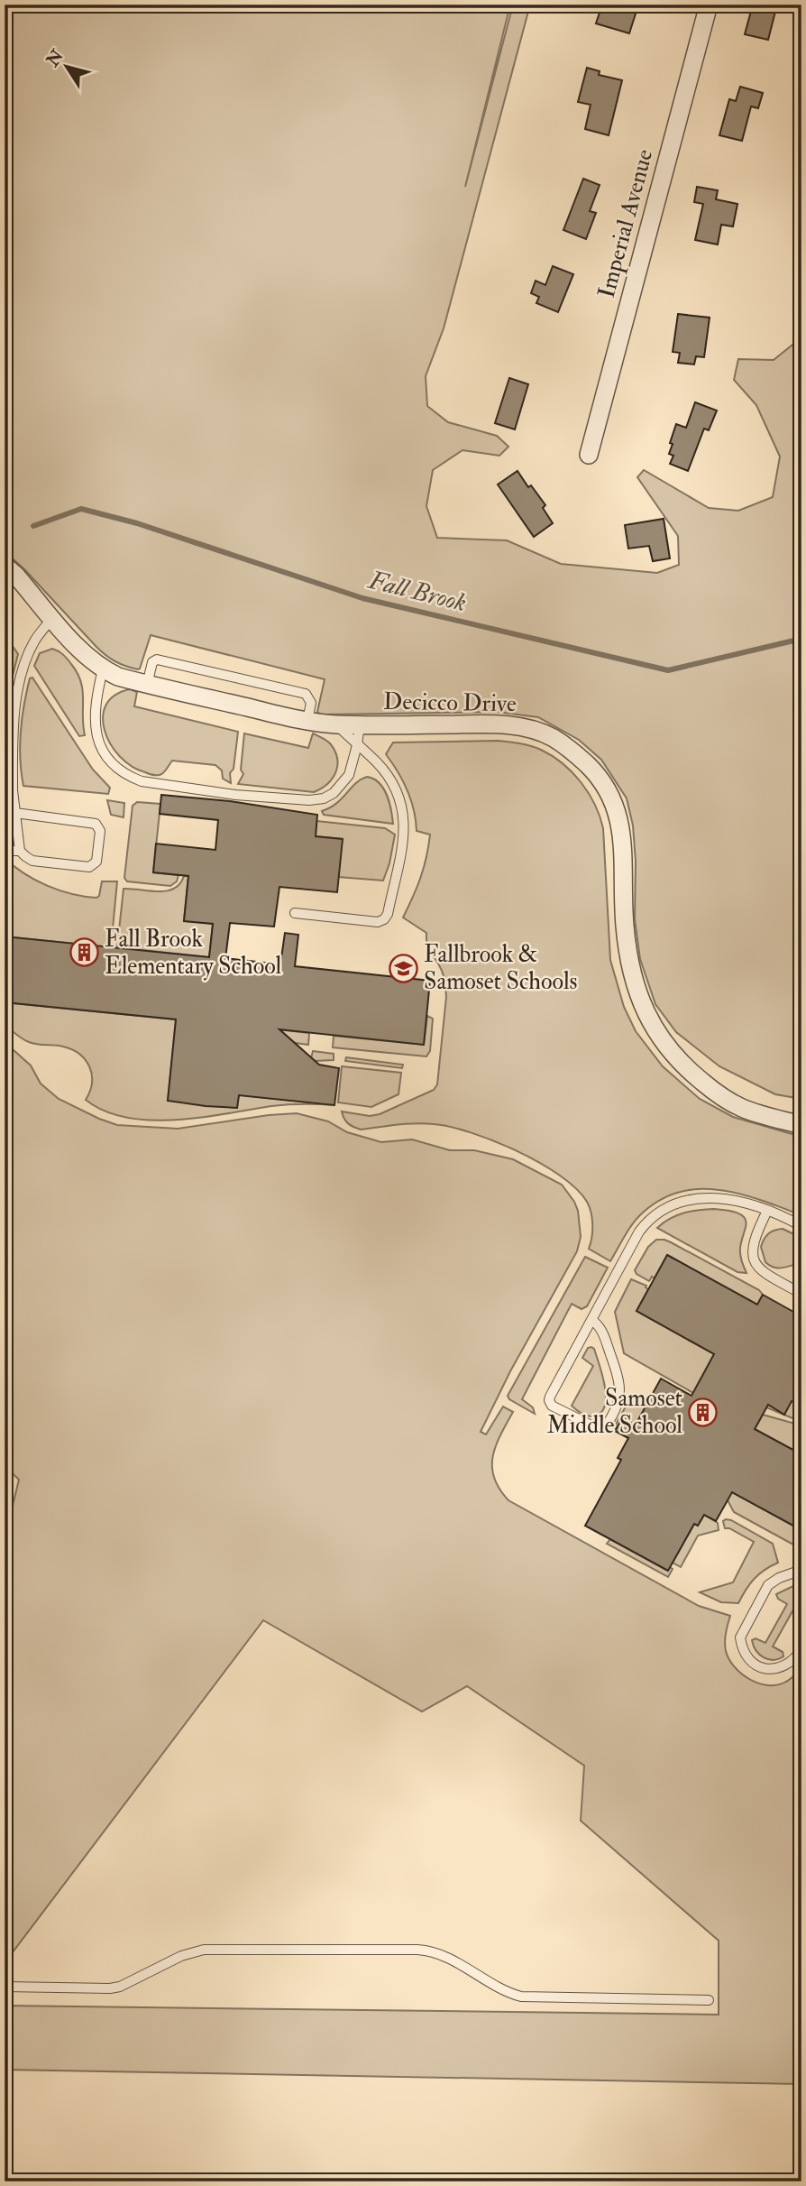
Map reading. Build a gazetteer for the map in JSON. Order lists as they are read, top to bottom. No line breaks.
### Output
{"streets":{"street":["Imperial Avenue","Decicco Drive"]},"water":["Fall Brook"],"places":{"building":["Fall Brook Elementary School","Samoset Middle School"],"school or university":["Fallbrook & Samoset Schools"]},"north":"top left"}
